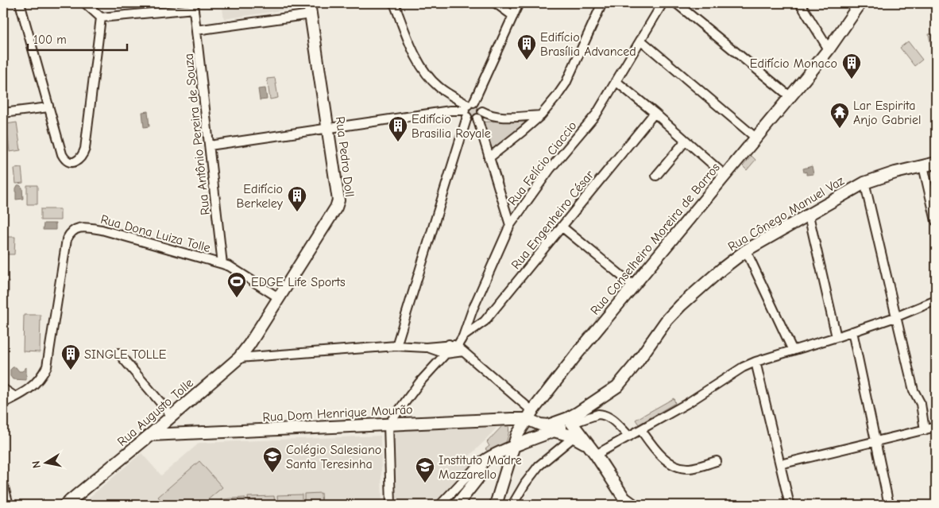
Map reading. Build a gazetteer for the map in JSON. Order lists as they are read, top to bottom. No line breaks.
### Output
{"streets":{"street":["Rua Antônio Pereira de Souza","Rua Pedro Doll","Rua Felício Ciaccio","Rua Cônego Manuel Vaz","Rua Engenheiro César","Rua Dona Luiza Tolle","Rua Conselheiro Moreira de Barros","Rua Augusto Tolle","Rua Dom Henrique Mourão"]},"crossings":[["Rua Antônio Pereira de Souza","Rua Dona Luiza Tolle"],["Rua Pedro Doll","Rua Dona Luiza Tolle"],["Rua Pedro Doll","Rua Augusto Tolle"],["Rua Felício Ciaccio","Rua Engenheiro César"],["Rua Conselheiro Moreira de Barros","Rua Dom Henrique Mourão"],["Rua Augusto Tolle","Rua Dom Henrique Mourão"]],"places":{"building":["Edifício Brasília Advanced","Edifício Monaco","Edifício Brasilia Royale","Edifício Berkeley","SINGLE TOLLE"],"temple":["Lar Espirita Anjo Gabriel"],"sports":["EDGE Life Sports"],"school or university":["Colégio Salesiano Santa Teresinha","Instituto Madre Mazzarello"]},"scale_bar":"100 m","north":"left"}
